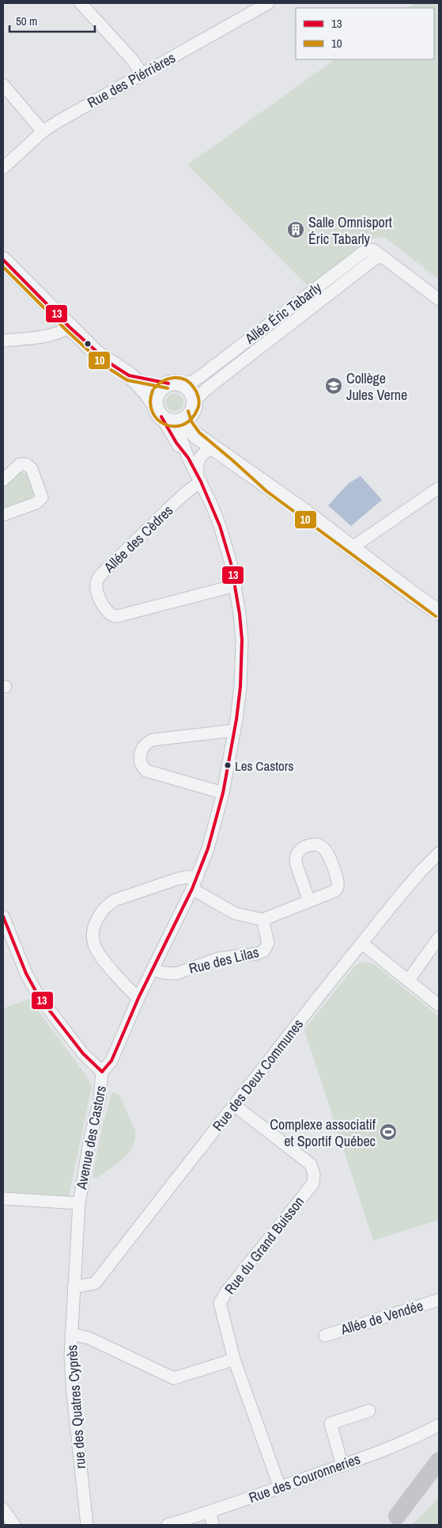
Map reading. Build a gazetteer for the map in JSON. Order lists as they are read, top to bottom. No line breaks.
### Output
{"streets":{"street":["Rue des Piérrières","Allée Éric Tabarly","Allée des Cèdres","Rue des Lilas","Rue des Deux Communes","Avenue des Castors","Rue du Grand Buisson","Allée de Vendée","rue des Quatres Cyprès","Rue des Couronneries"]},"crossings":[["Allée Éric Tabarly","Avenue des Castors"],["Allée des Cèdres","Avenue des Castors"],["Rue des Lilas","Avenue des Castors"],["Rue des Deux Communes","Avenue des Castors"],["Rue des Deux Communes","Rue du Grand Buisson"],["Rue des Deux Communes","rue des Quatres Cyprès"],["Avenue des Castors","rue des Quatres Cyprès"],["Rue du Grand Buisson","Rue des Couronneries"]],"places":{"building":["Salle Omnisport Éric Tabarly"],"school or university":["Collège Jules Verne"],"other":["Les Castors"],"sports":["Complexe associatif et Sportif Québec"]},"lines":["transit line 13","transit line 10"],"legend":["13","10"],"scale_bar":"50 m"}
